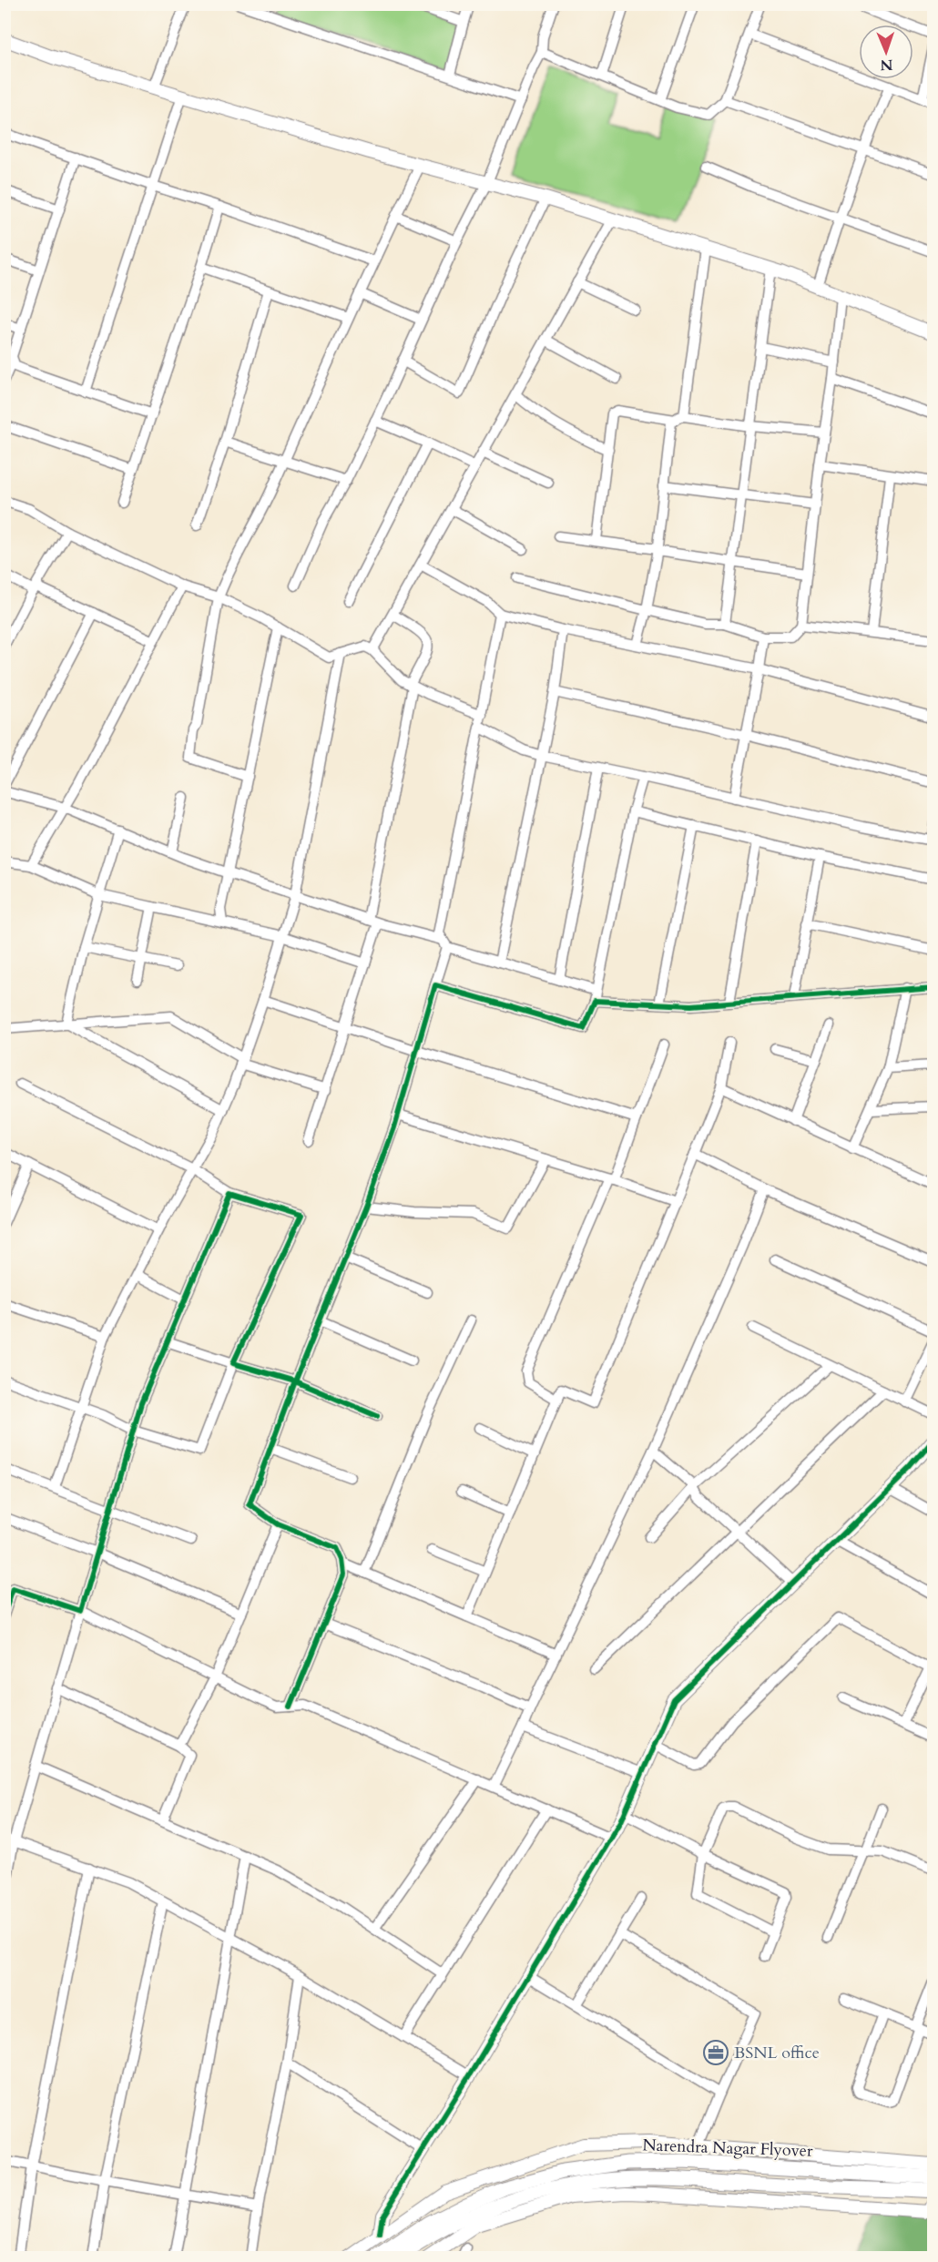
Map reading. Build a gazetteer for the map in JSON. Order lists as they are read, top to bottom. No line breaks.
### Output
{"streets":{"main road":["Narendra Nagar Flyover"]},"places":{"office":["BSNL office"]},"north":"bottom"}
